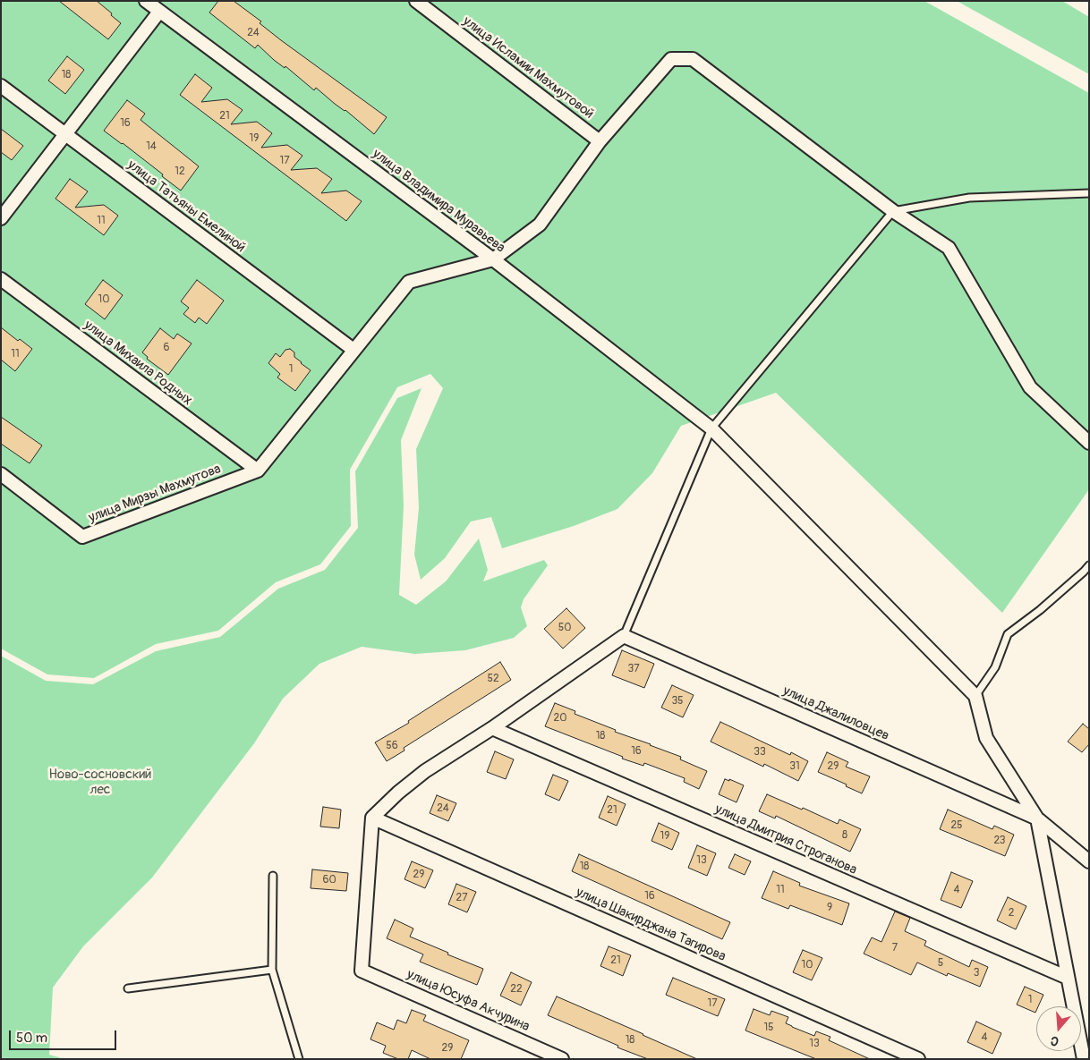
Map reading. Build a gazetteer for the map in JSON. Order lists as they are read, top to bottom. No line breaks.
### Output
{"streets":{"street":["улица Исламии Махмутовой","улица Владимира Муравьева","улица Татьяны Емелиной","улица Михаила Родных","улица Мирзы Махмутова","улица Джалиловцев","улица Дмитрия Строганова","улица Шакирджана Тагирова","улица Юсуфа Акчурина"]},"crossings":[["улица Михаила Родных","улица Мирзы Махмутова"],["улица Шакирджана Тагирова","улица Юсуфа Акчурина"]],"parks":["Ново-сосновский лес"],"house_numbers":["24","18","21","16","19","14","17","12","11","10","6","11","1","50","37","52","35","20","18","56","16","33","31","29","24","21","25","8","19","23","13","18","29","60","11","4","16","27","9","2","7","21","5","10","3","22","1","17","15","4","18","13","29"],"scale_bar":"50 m","north":"bottom"}
